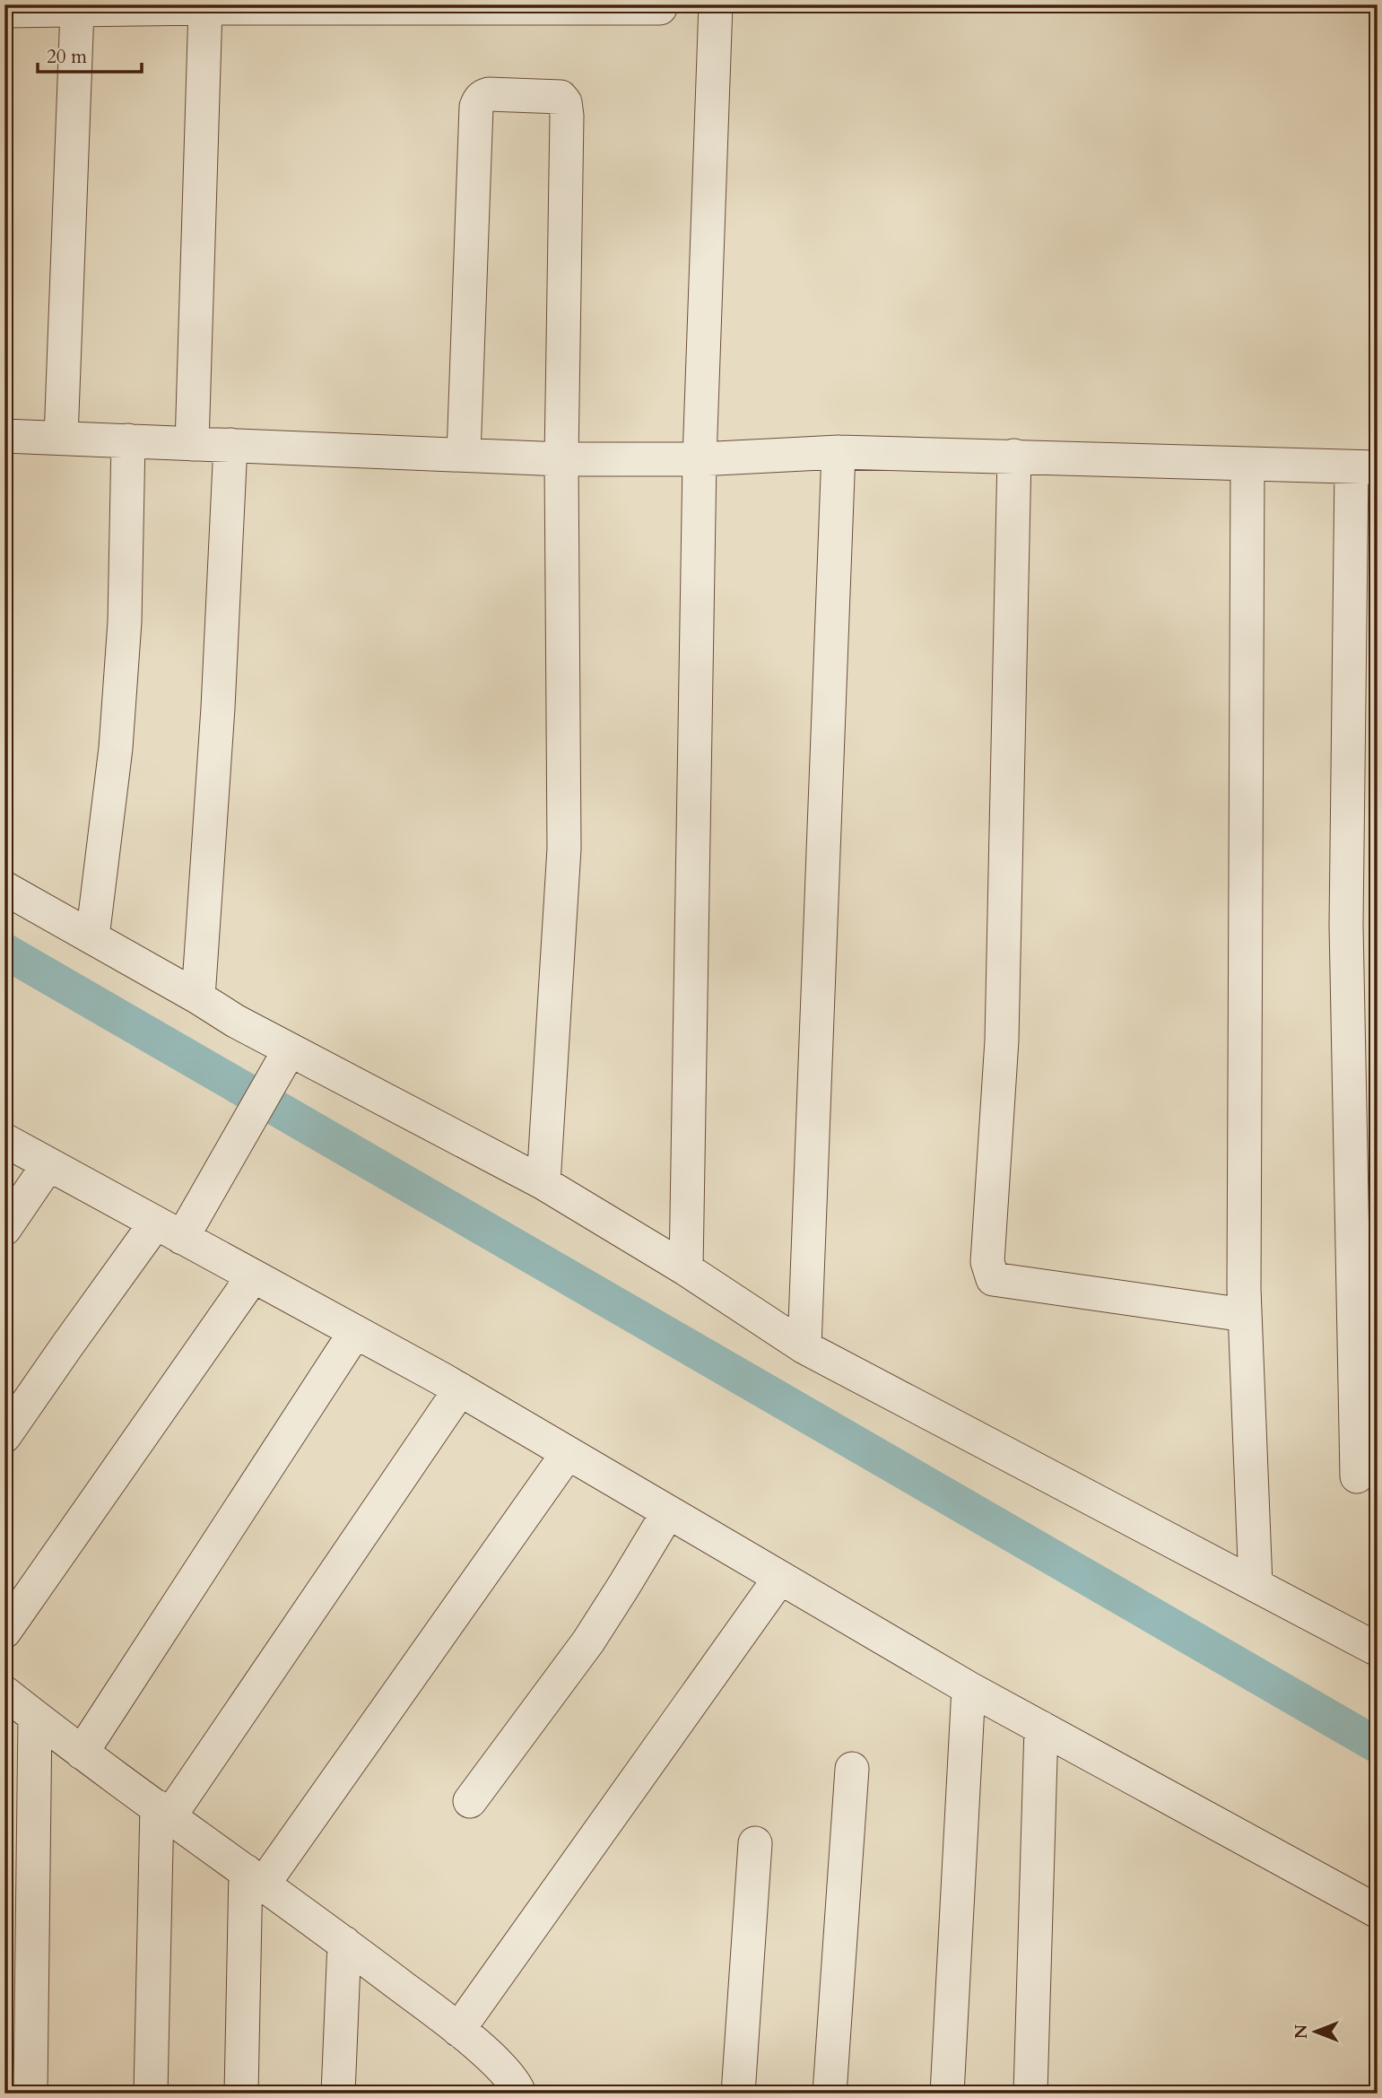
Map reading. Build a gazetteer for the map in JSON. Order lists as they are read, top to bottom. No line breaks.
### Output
{"scale_bar":"20 m","north":"left"}
